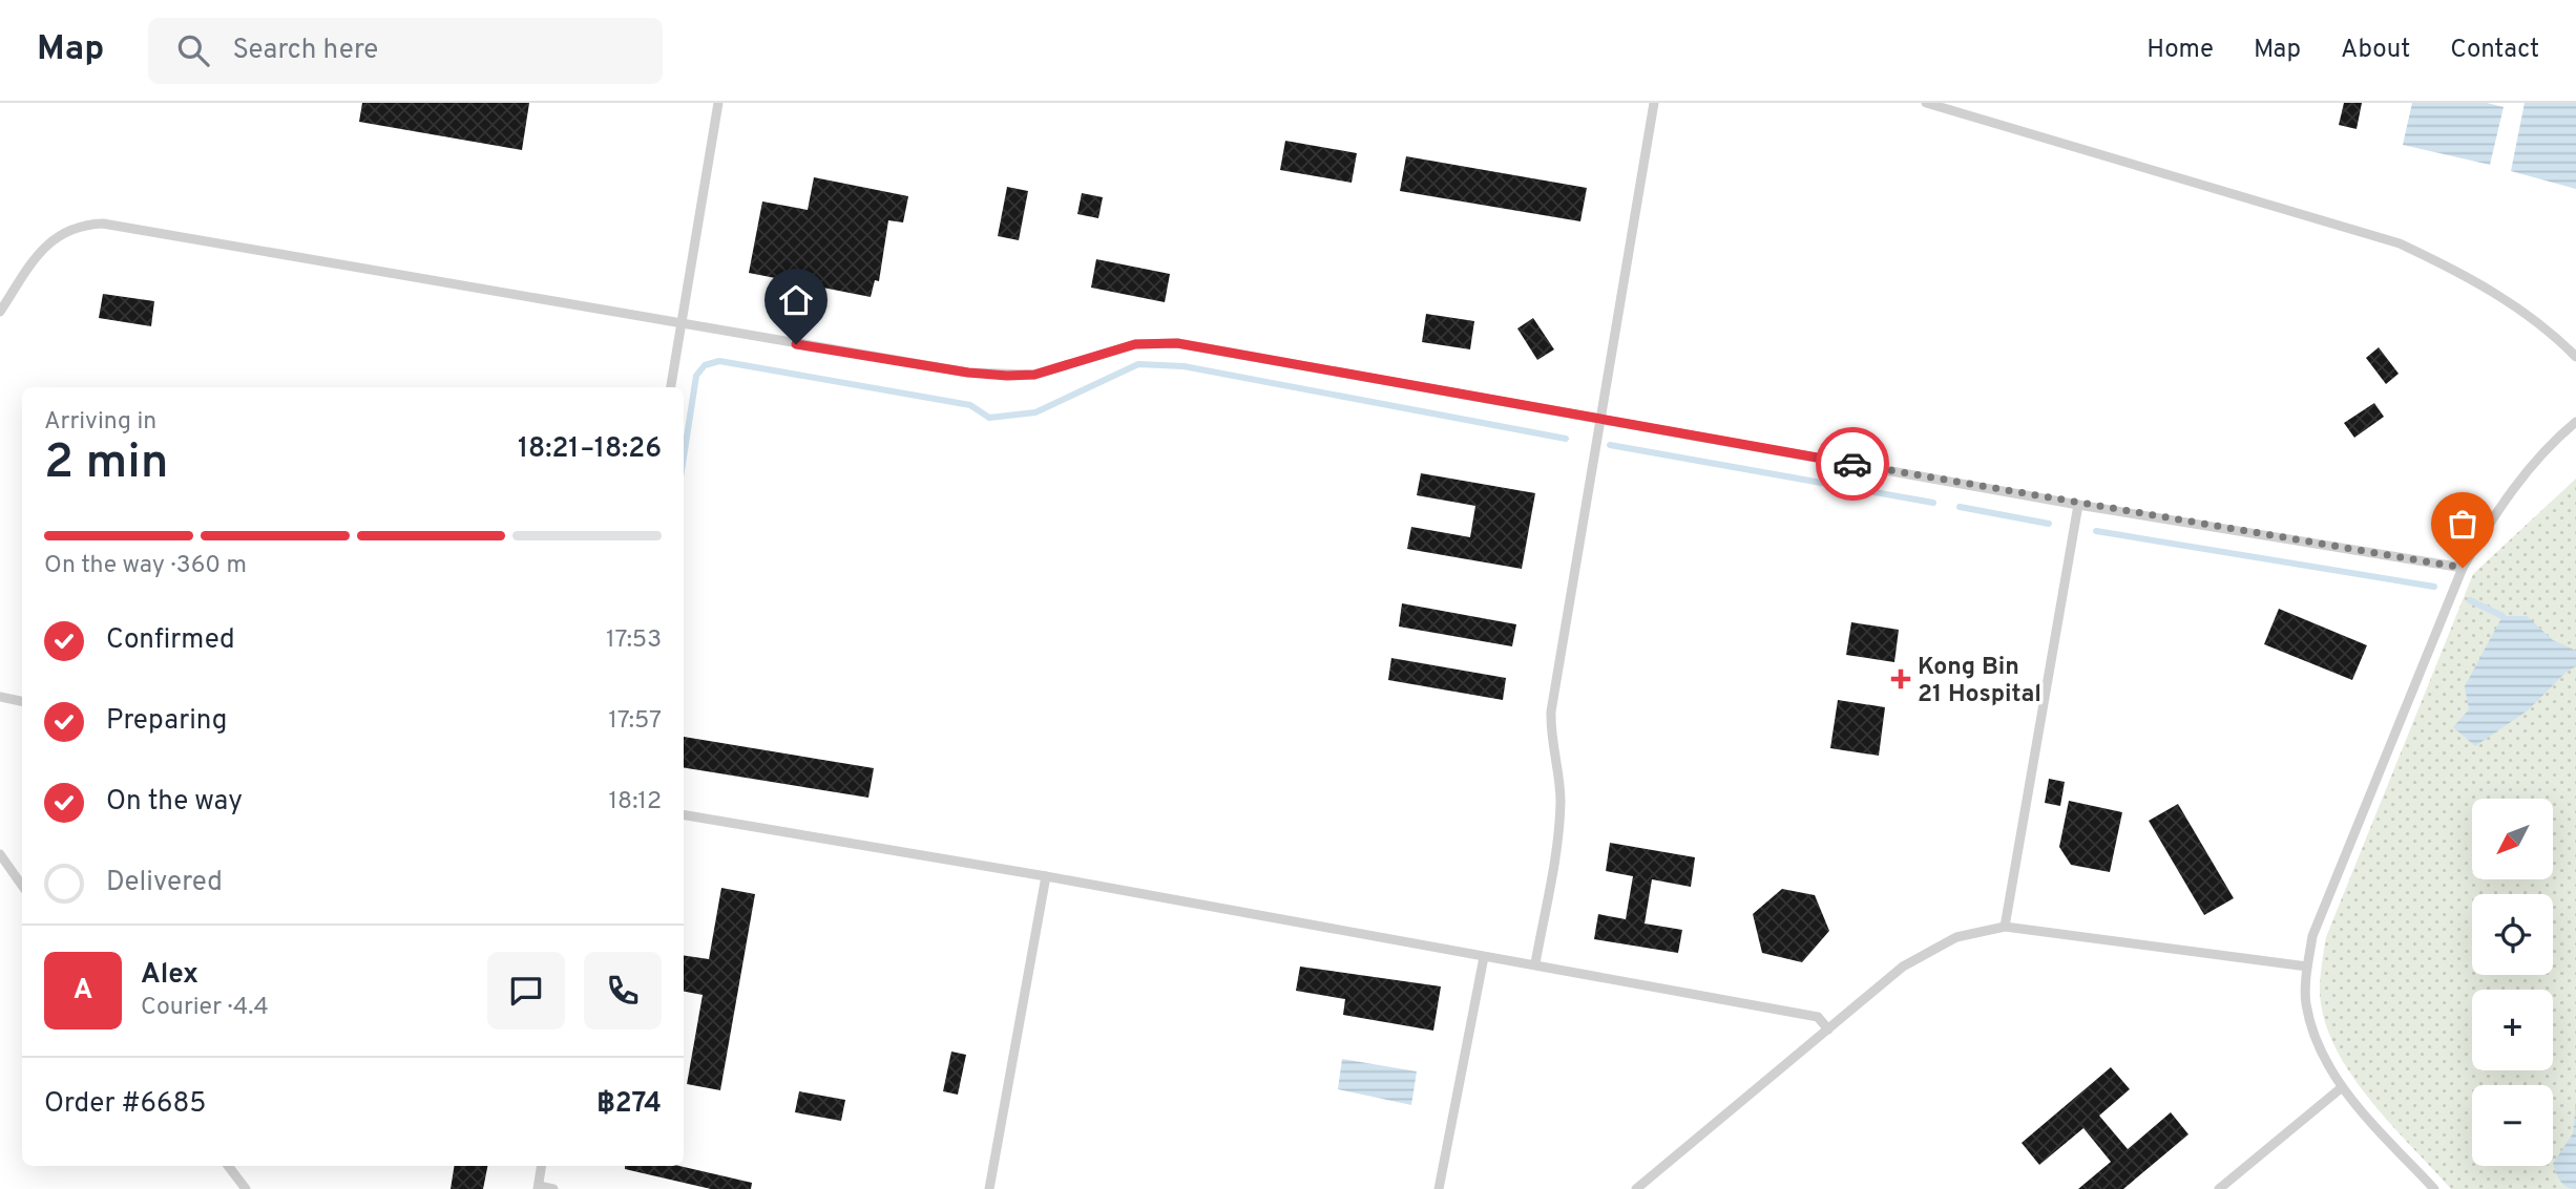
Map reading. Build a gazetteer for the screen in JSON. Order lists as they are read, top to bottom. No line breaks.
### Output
{"places":{"health":["Kong Bin 21 Hospital"]},"north":"bottom left","page":{"header":"Map","search":"Search here","nav":["Home","Map","About","Contact"],"heading":["2 min","Arriving in","18:21–18:26"],"panel":["Alex","Courier · 4.4","Order #6685","฿274"],"bar":"On the way · 360 m","list":[["Confirmed","17:53"],["Preparing","17:57"],["On the way","18:12"],"Delivered"],"map_buttons":["+","−"],"round":"A"}}
